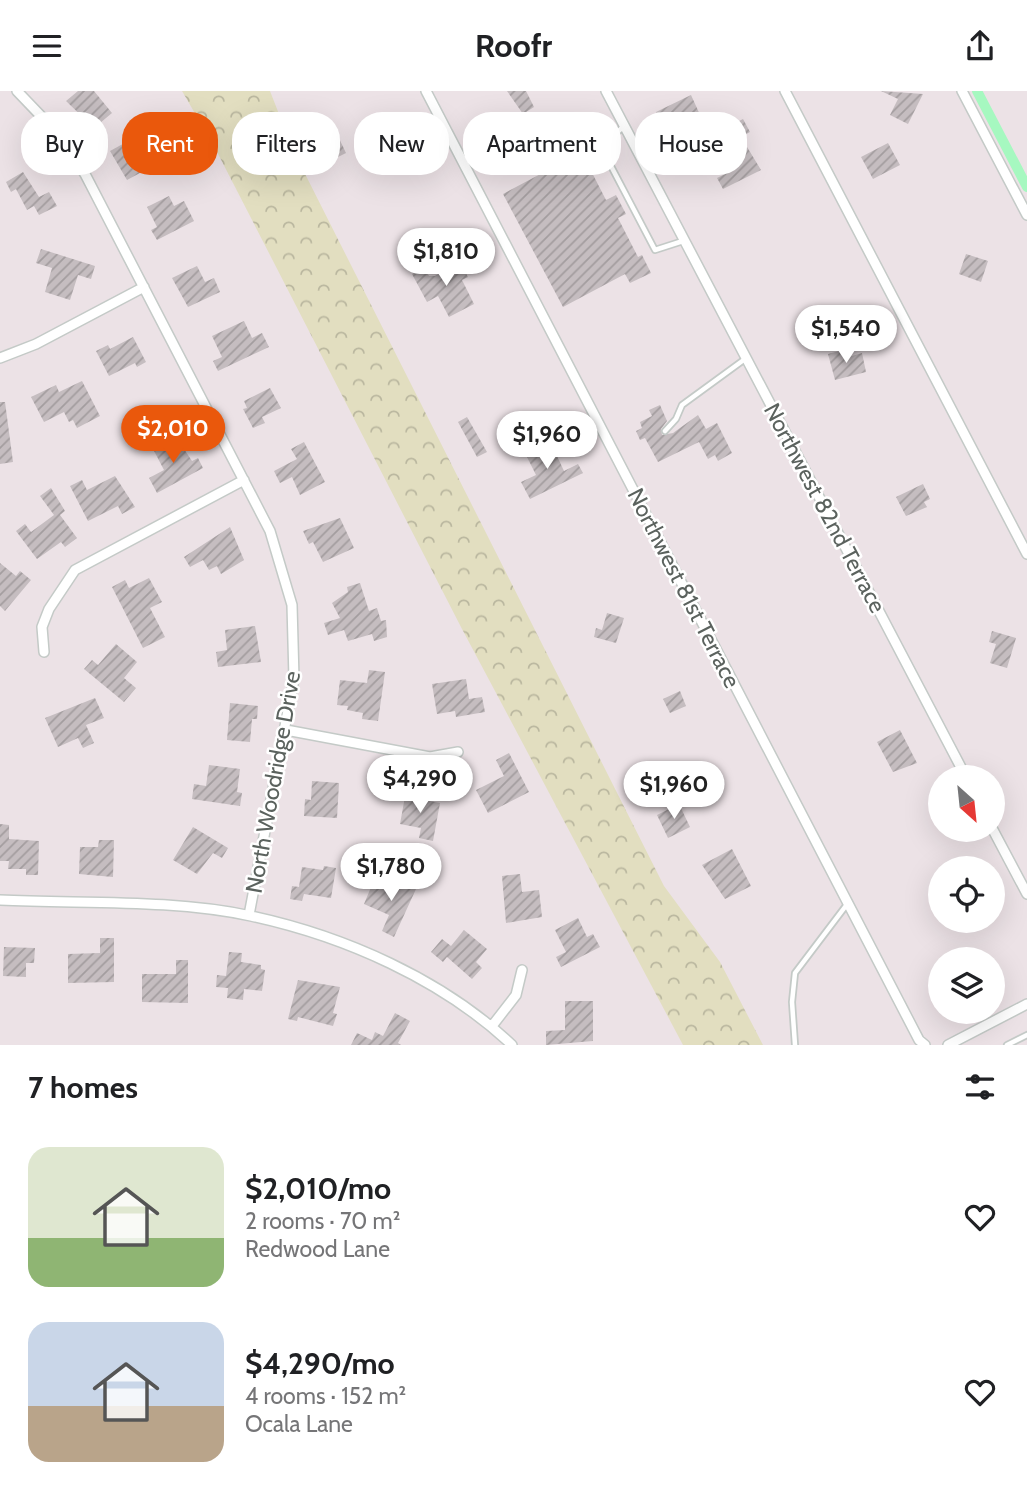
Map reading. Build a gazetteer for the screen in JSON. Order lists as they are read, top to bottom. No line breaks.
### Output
{"streets":{"street":["Northwest 82nd Terrace","Northwest 81st Terrace","North Woodridge Drive"]},"north":"bottom right","page":{"header":"Roofr","chip":["Buy","Rent","Filters","New","Apartment","House"],"price":["$1,810","$1,540","$2,010","$1,960","$4,290","$1,960","$1,780"],"heading":"7 homes","list":[{"name":"$2,010/mo","note":"2 rooms · 70 m² · Redwood Lane"},{"name":"$4,290/mo","note":"4 rooms · 152 m² · Ocala Lane"}]}}
